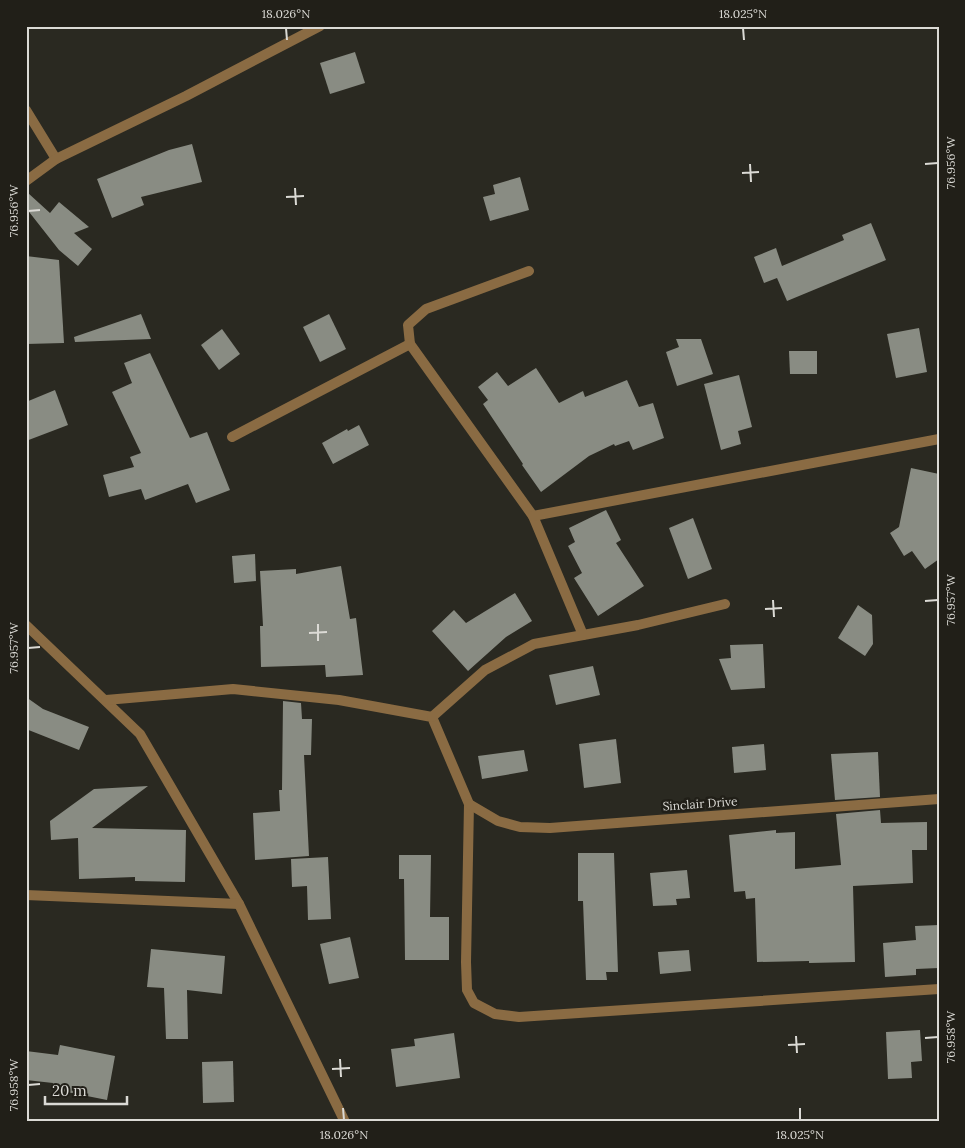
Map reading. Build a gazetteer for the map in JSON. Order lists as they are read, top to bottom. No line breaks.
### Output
{"streets":{"street":["Sinclair Drive"]},"scale_bar":"20 m","coordinates":["18.026°N","18.025°N","76.956°W","76.957°W","76.958°W"]}
